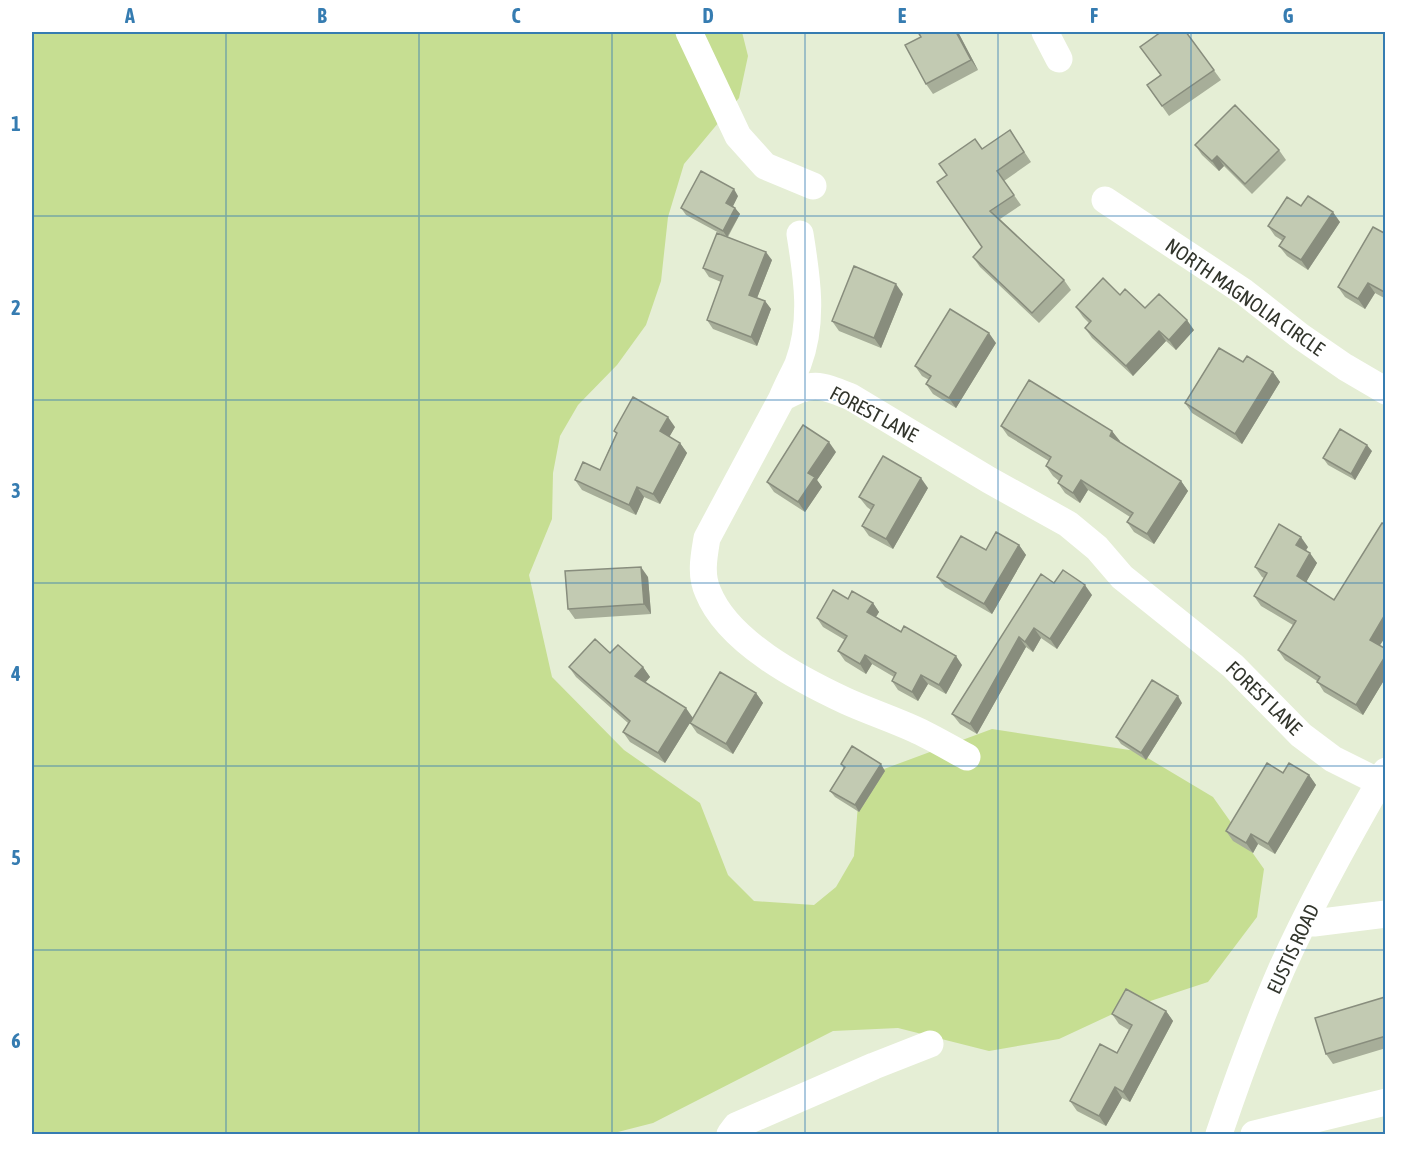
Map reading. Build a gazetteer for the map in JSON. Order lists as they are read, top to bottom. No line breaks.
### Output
{"streets":{"street":["NORTH MAGNOLIA CIRCLE","FOREST LANE","EUSTIS ROAD"]},"crossings":[["FOREST LANE","EUSTIS ROAD"]],"grid":{"columns":["A","B","C","D","E","F","G"],"rows":["1","2","3","4","5","6"]}}
